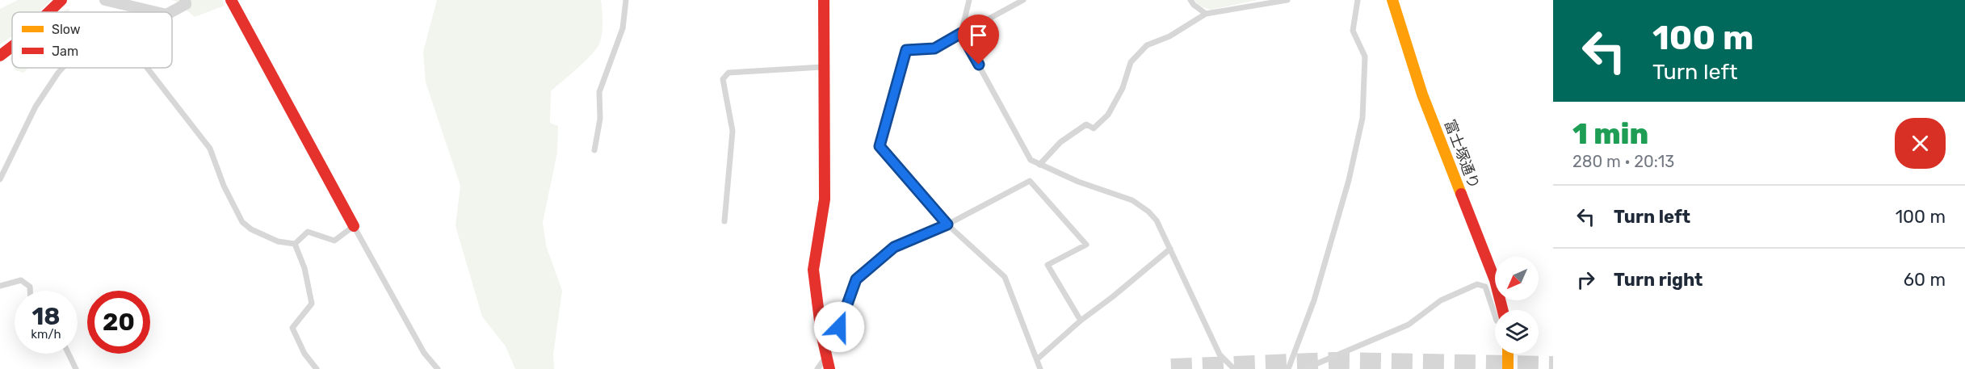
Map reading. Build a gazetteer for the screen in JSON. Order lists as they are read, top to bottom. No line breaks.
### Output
{"streets":{"street":["富士塚通り"]},"legend":["Slow","Jam"],"north":"bottom left","page":{"turn":["100 m","Turn left"],"heading":["1 min","280 m · 20:13"],"list":[{"name":"Turn left","value":"100 m"},{"name":"Turn right","value":"60 m"}],"speed":"18 km/h","limit":"20"}}
